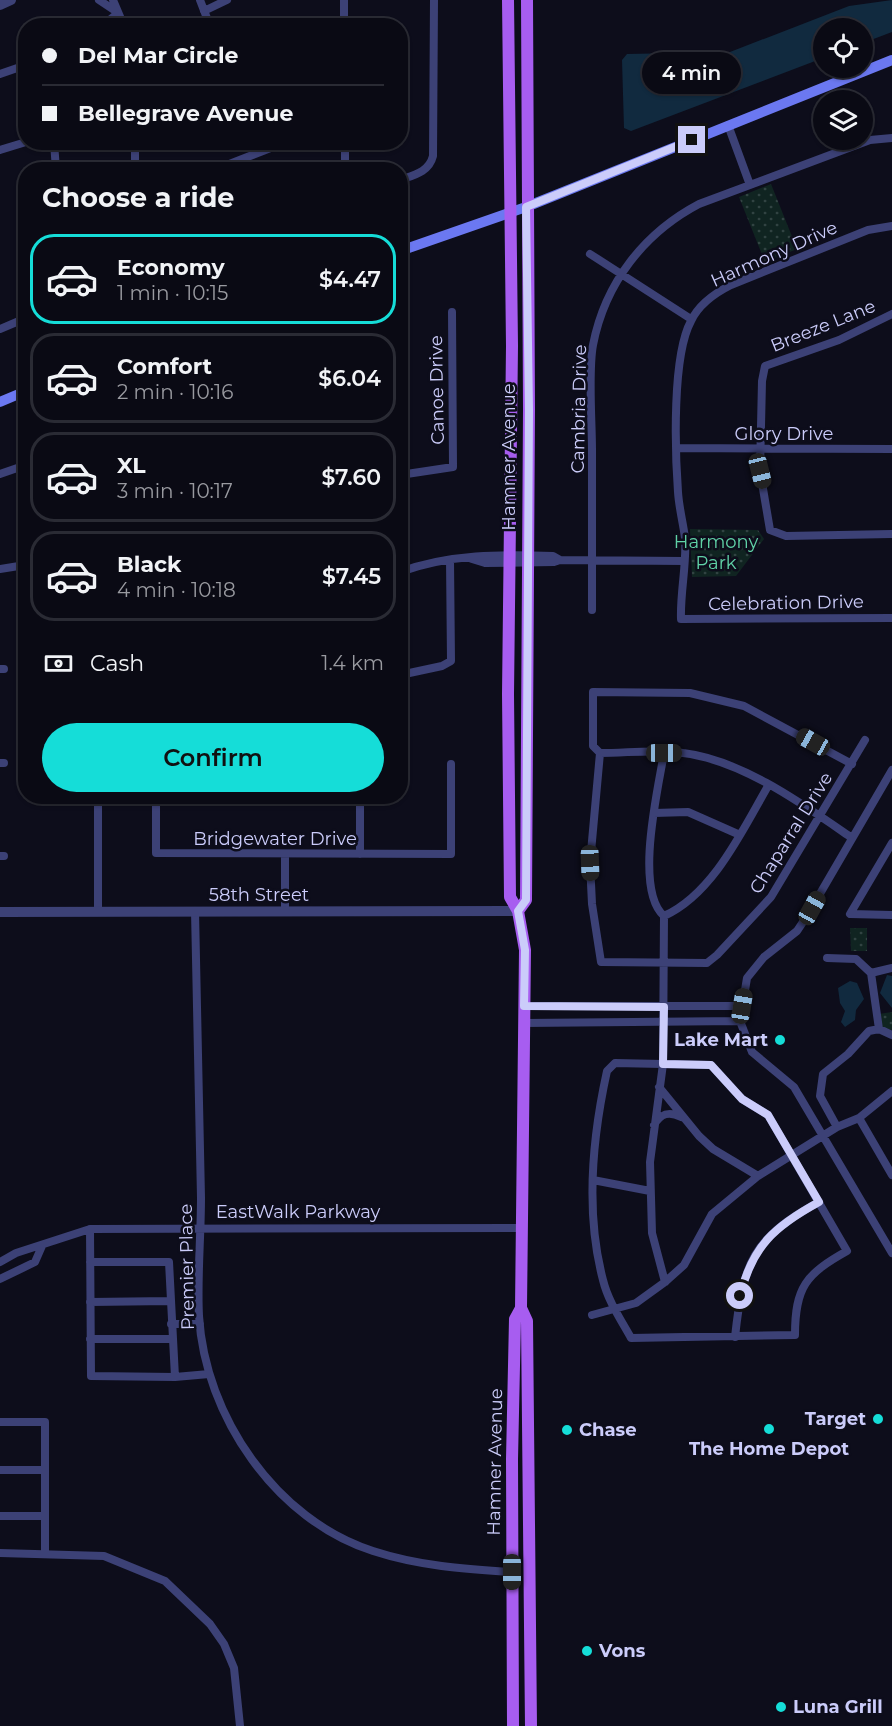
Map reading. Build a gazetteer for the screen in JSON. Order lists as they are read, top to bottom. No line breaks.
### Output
{"streets":{"main road":["Hamner Avenue"],"street":["Harmony Drive","Breeze Lane","Canoe Drive","Cambria Drive","Glory Drive","Celebration Drive","Chaparral Drive","Bridgewater Drive","58th Street","EastWalk Parkway","Premier Place"]},"crossings":[["Harmony Drive","Glory Drive"],["Harmony Drive","Celebration Drive"],["Breeze Lane","Glory Drive"],["Hamner Avenue","58th Street"],["Hamner Avenue","EastWalk Parkway"],["Hamner Avenue","Premier Place"],["58th Street","Premier Place"],["EastWalk Parkway","Premier Place"]],"parks":["Harmony Park"],"places":["Lake Mart","Target","The Home Depot","Chase","Vons","Luna Grill"],"page":{"banner":["Del Mar Circle","Bellegrave Avenue"],"bubble":"4 min","heading":"Choose a ride","list":[{"name":"Economy","note":"1 min · 10:15","value":"$4.47"},{"name":"Comfort","note":"2 min · 10:16","value":"$6.04"},{"name":"XL","note":"3 min · 10:17","value":"$7.60"},{"name":"Black","note":"4 min · 10:18","value":"$7.45"}],"pay":["Cash","1.4 km"],"buttons":"Confirm"}}
